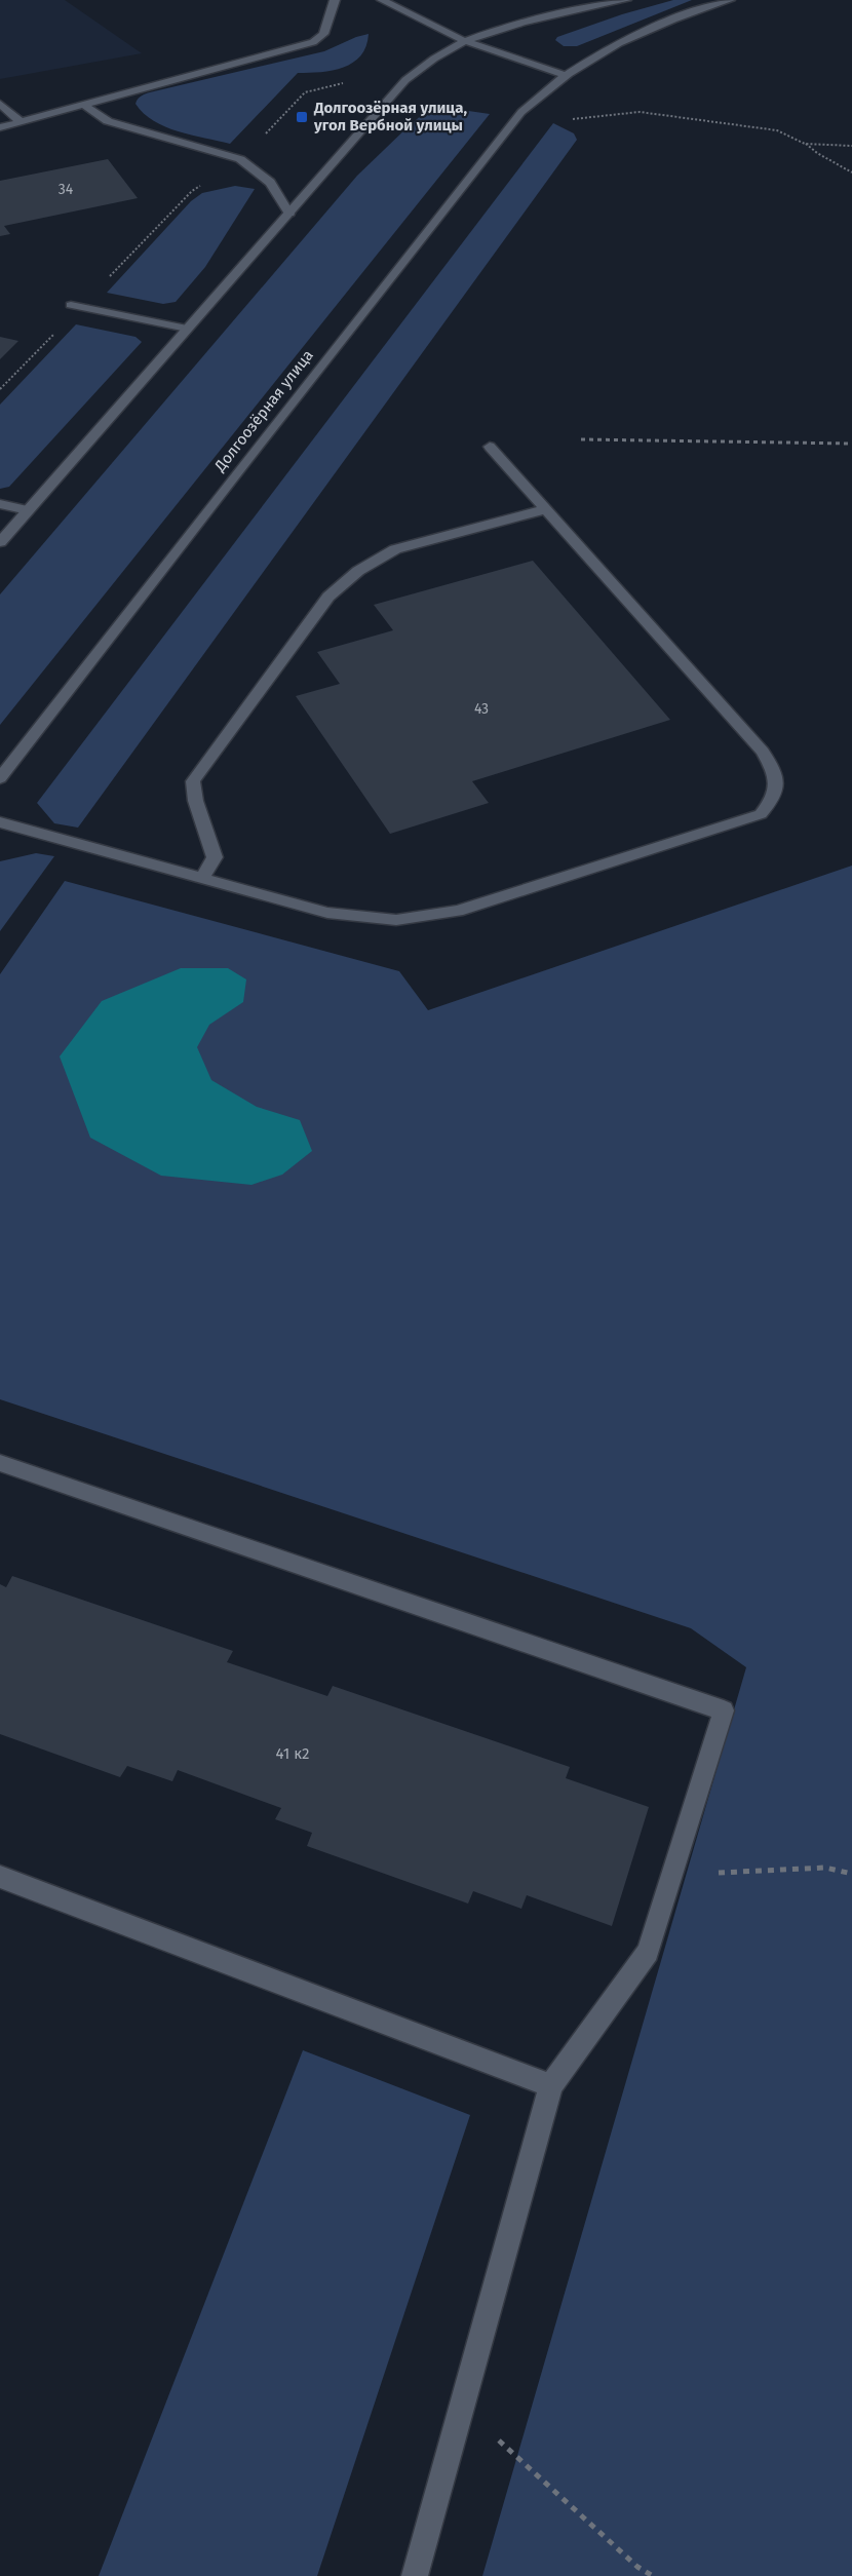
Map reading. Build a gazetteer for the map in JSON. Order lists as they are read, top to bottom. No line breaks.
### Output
{"streets":{"main road":["Долгоозёрная улица"]},"places":{"transit":["Долгоозёрная улица, угол Вербной улицы"]},"house_numbers":["34","43","41 к2"]}
